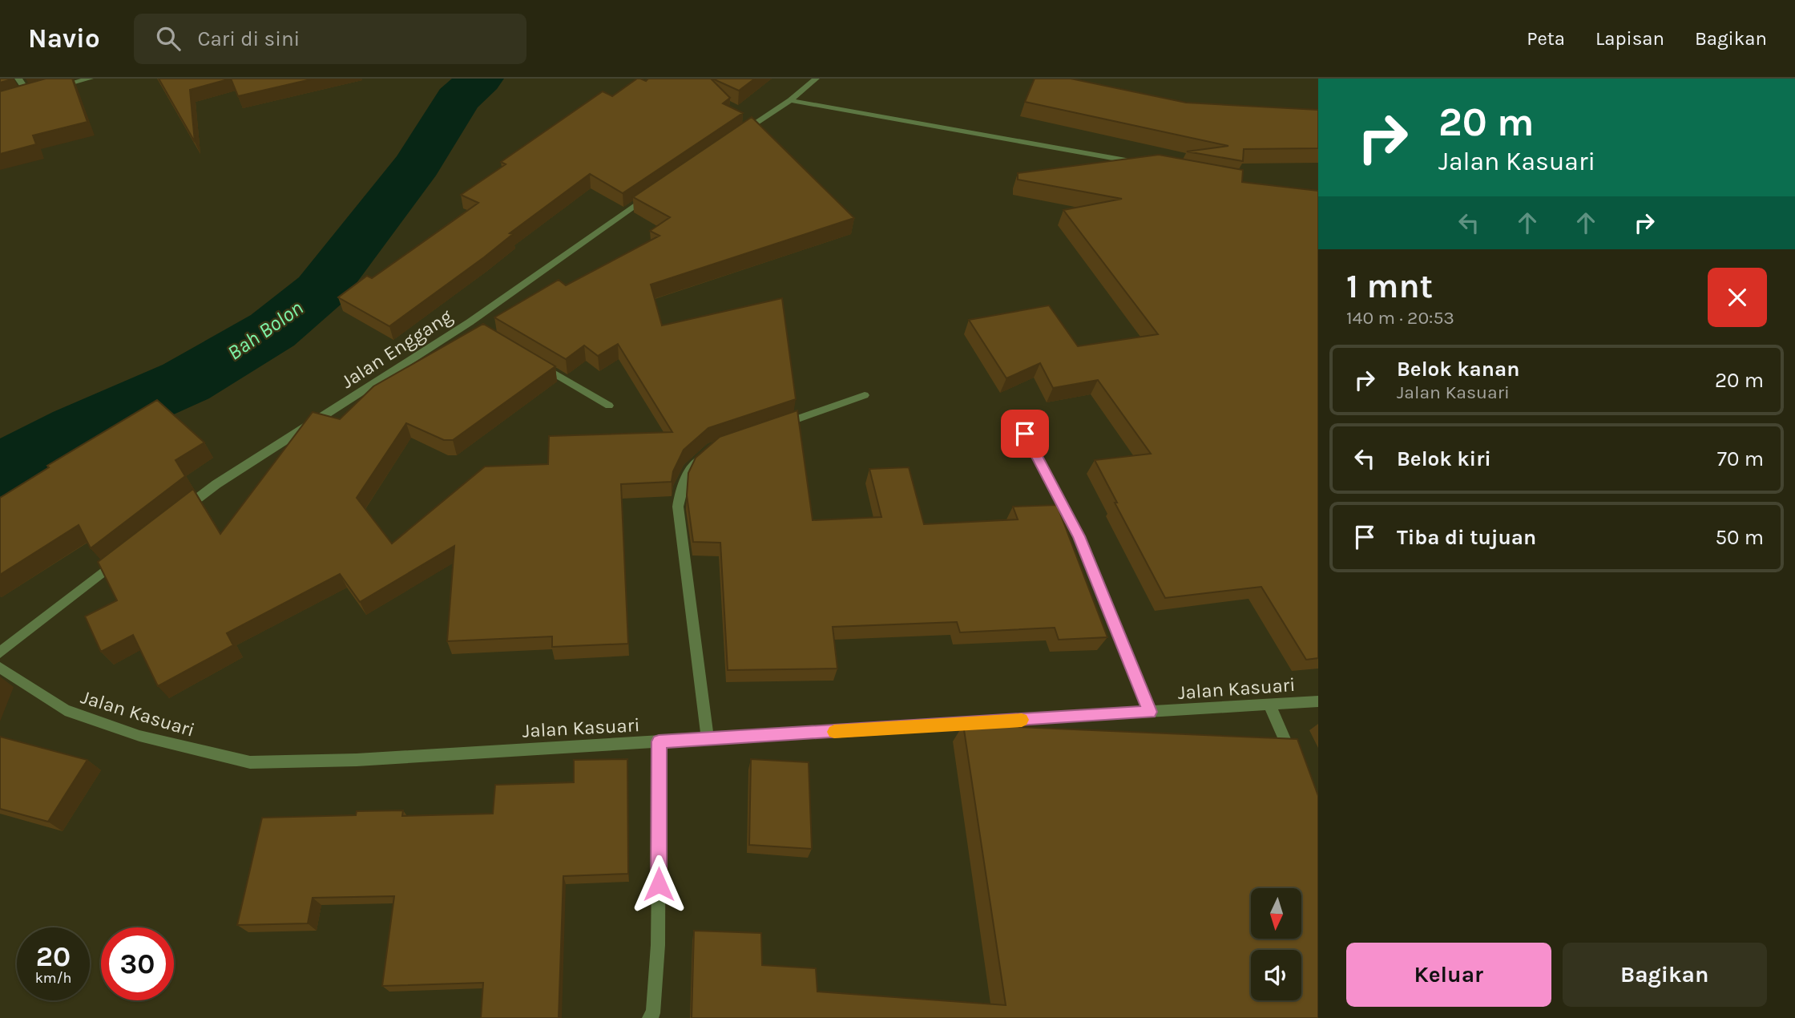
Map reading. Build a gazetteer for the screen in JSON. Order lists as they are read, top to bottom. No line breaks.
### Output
{"streets":{"street":["Jalan Enggang","Jalan Kasuari"]},"water":["Bah Bolon"],"north":"bottom","page":{"header":"Navio","search":"Cari di sini","nav":["Peta","Lapisan","Bagikan"],"turn":["20 m","Jalan Kasuari"],"heading":["1 mnt","140 m · 20:53"],"list":[{"name":"Belok kanan","note":"Jalan Kasuari","value":"20 m"},{"name":"Belok kiri","value":"70 m"},{"name":"Tiba di tujuan","value":"50 m"}],"speed":"20 km/h","limit":"30","buttons":["Keluar","Bagikan"]}}
